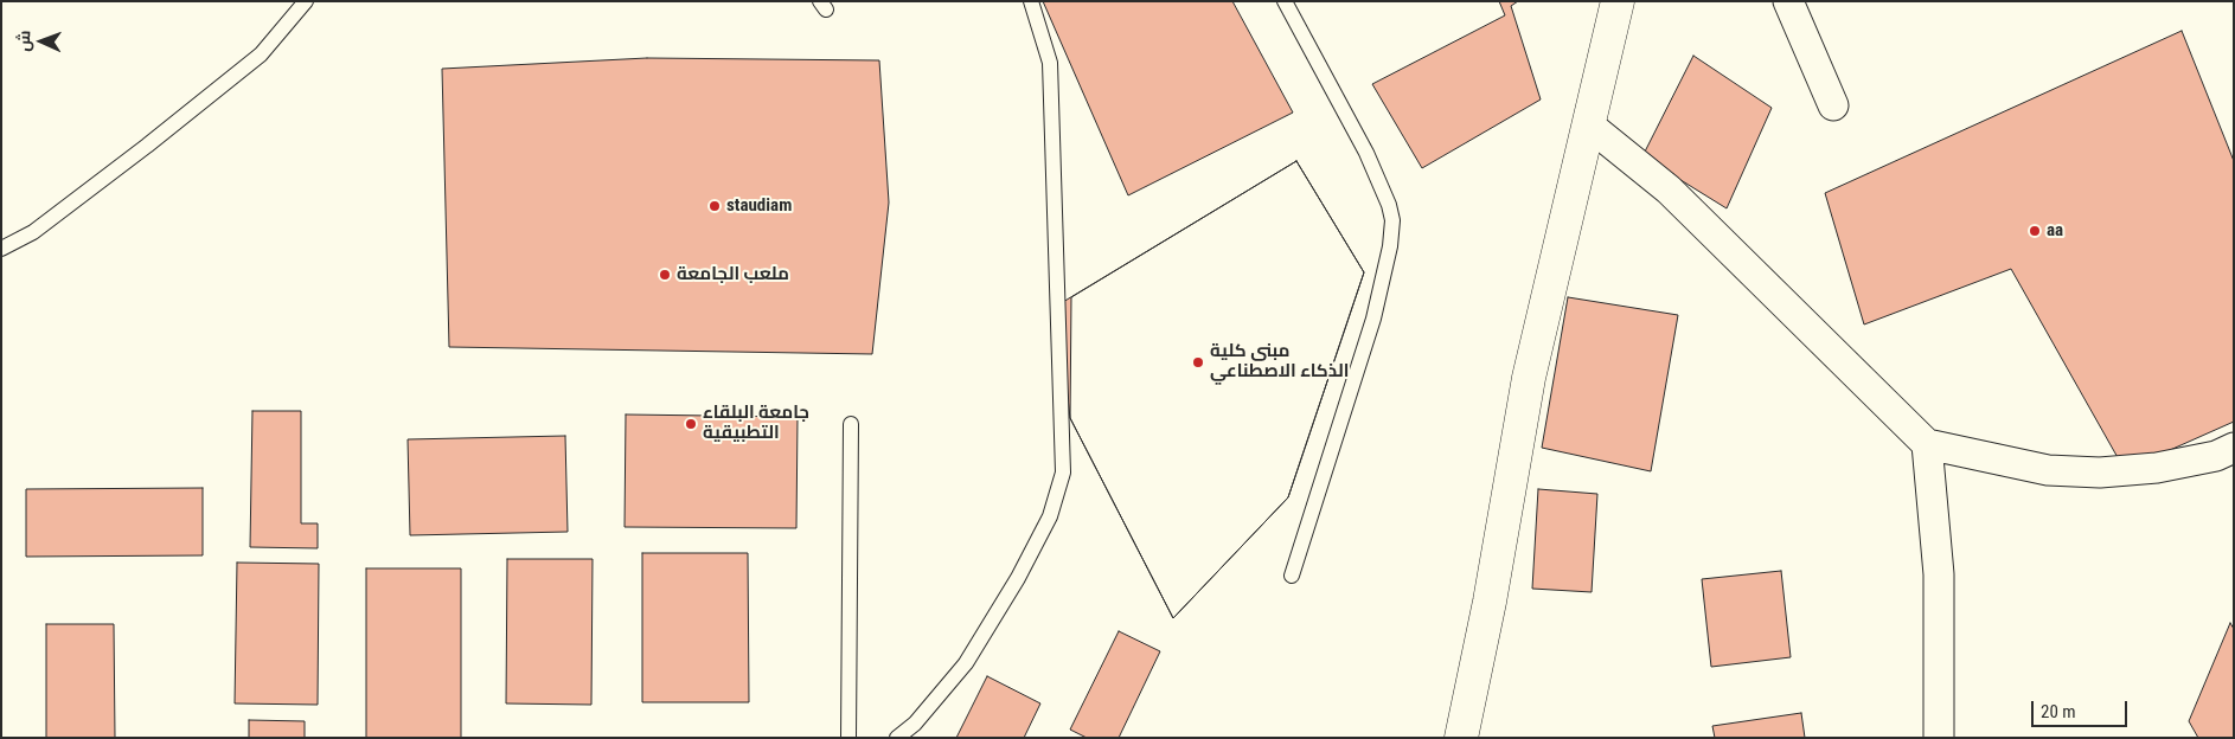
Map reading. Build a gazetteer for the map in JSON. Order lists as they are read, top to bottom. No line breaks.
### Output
{"places":["staudiam","aa","ملعب الجامعة","مبنى كلية الذكاء الاصطناعي","جامعة البلقاء التطبيقية"],"scale_bar":"20 m","north":"left"}
